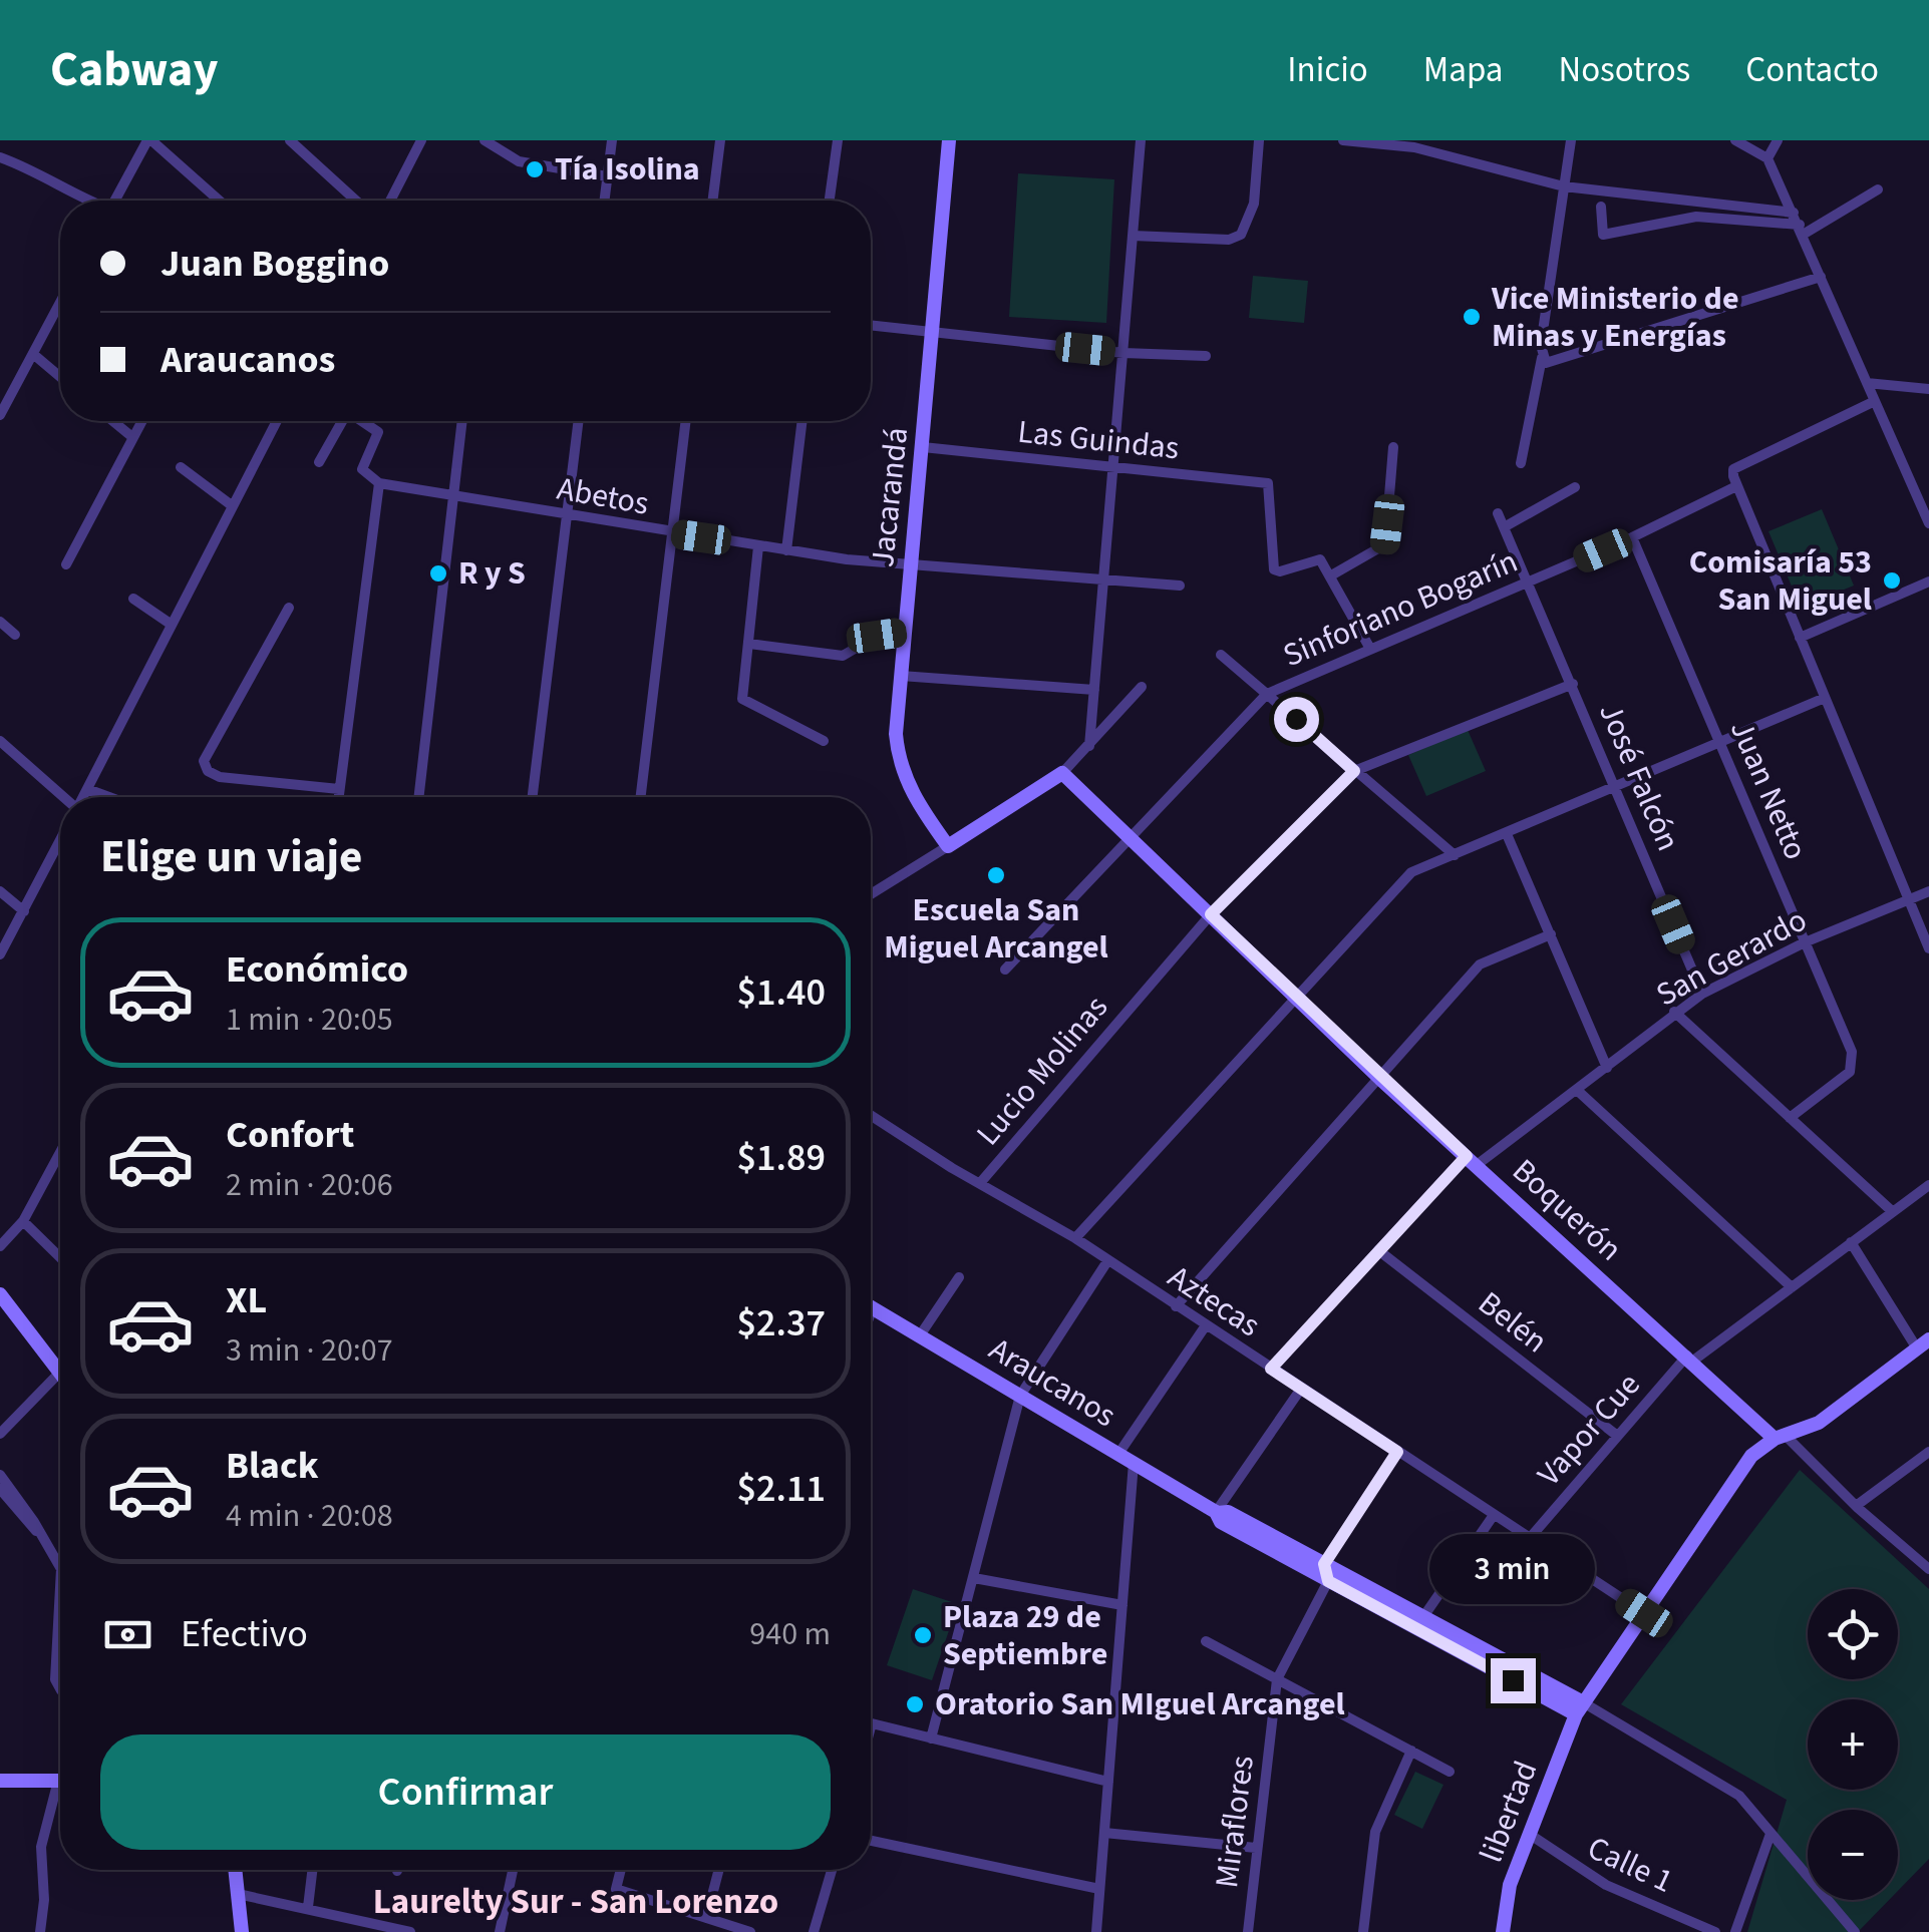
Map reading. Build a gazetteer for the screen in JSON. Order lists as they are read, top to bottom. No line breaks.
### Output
{"streets":{"street":["Las Guindas","Abetos","Jacarandá","Sinforiano Bogarín","José Falcón","Juan Netto","San Gerardo","Lucio Molinas","Boquerón","Aztecas","Belén","Araucanos","Vapor Cue","libertad","Miraflores","Calle 1"]},"crossings":[["Las Guindas","Jacarandá"],["Abetos","Jacarandá"],["Sinforiano Bogarín","José Falcón"],["Sinforiano Bogarín","Juan Netto"],["Sinforiano Bogarín","Boquerón"],["José Falcón","San Gerardo"],["José Falcón","Lucio Molinas"],["Juan Netto","San Gerardo"],["San Gerardo","Boquerón"],["San Gerardo","Aztecas"],["San Gerardo","Belén"],["Lucio Molinas","Boquerón"],["Lucio Molinas","Aztecas"],["Boquerón","Vapor Cue"],["Boquerón","libertad"],["Aztecas","Vapor Cue"],["Aztecas","libertad"],["Belén","Vapor Cue"],["Araucanos","libertad"],["Araucanos","Miraflores"],["libertad","Calle 1"]],"districts":["Laurelty Sur - San Lorenzo"],"places":["Tía Isolina","Vice Ministerio de Minas y Energías","R y S","Comisaría 53 San Miguel","Escuela San Miguel Arcangel","Plaza 29 de Septiembre","Oratorio San MIguel Arcangel"],"page":{"header":"Cabway","nav":["Inicio","Mapa","Nosotros","Contacto"],"banner":["Juan Boggino","Araucanos"],"heading":"Elige un viaje","list":[{"name":"Económico","note":"1 min · 20:05","value":"$1.40"},{"name":"Confort","note":"2 min · 20:06","value":"$1.89"},{"name":"XL","note":"3 min · 20:07","value":"$2.37"},{"name":"Black","note":"4 min · 20:08","value":"$2.11"}],"bubble":"3 min","pay":["Efectivo","940 m"],"map_buttons":["+","−"],"buttons":"Confirmar"}}
